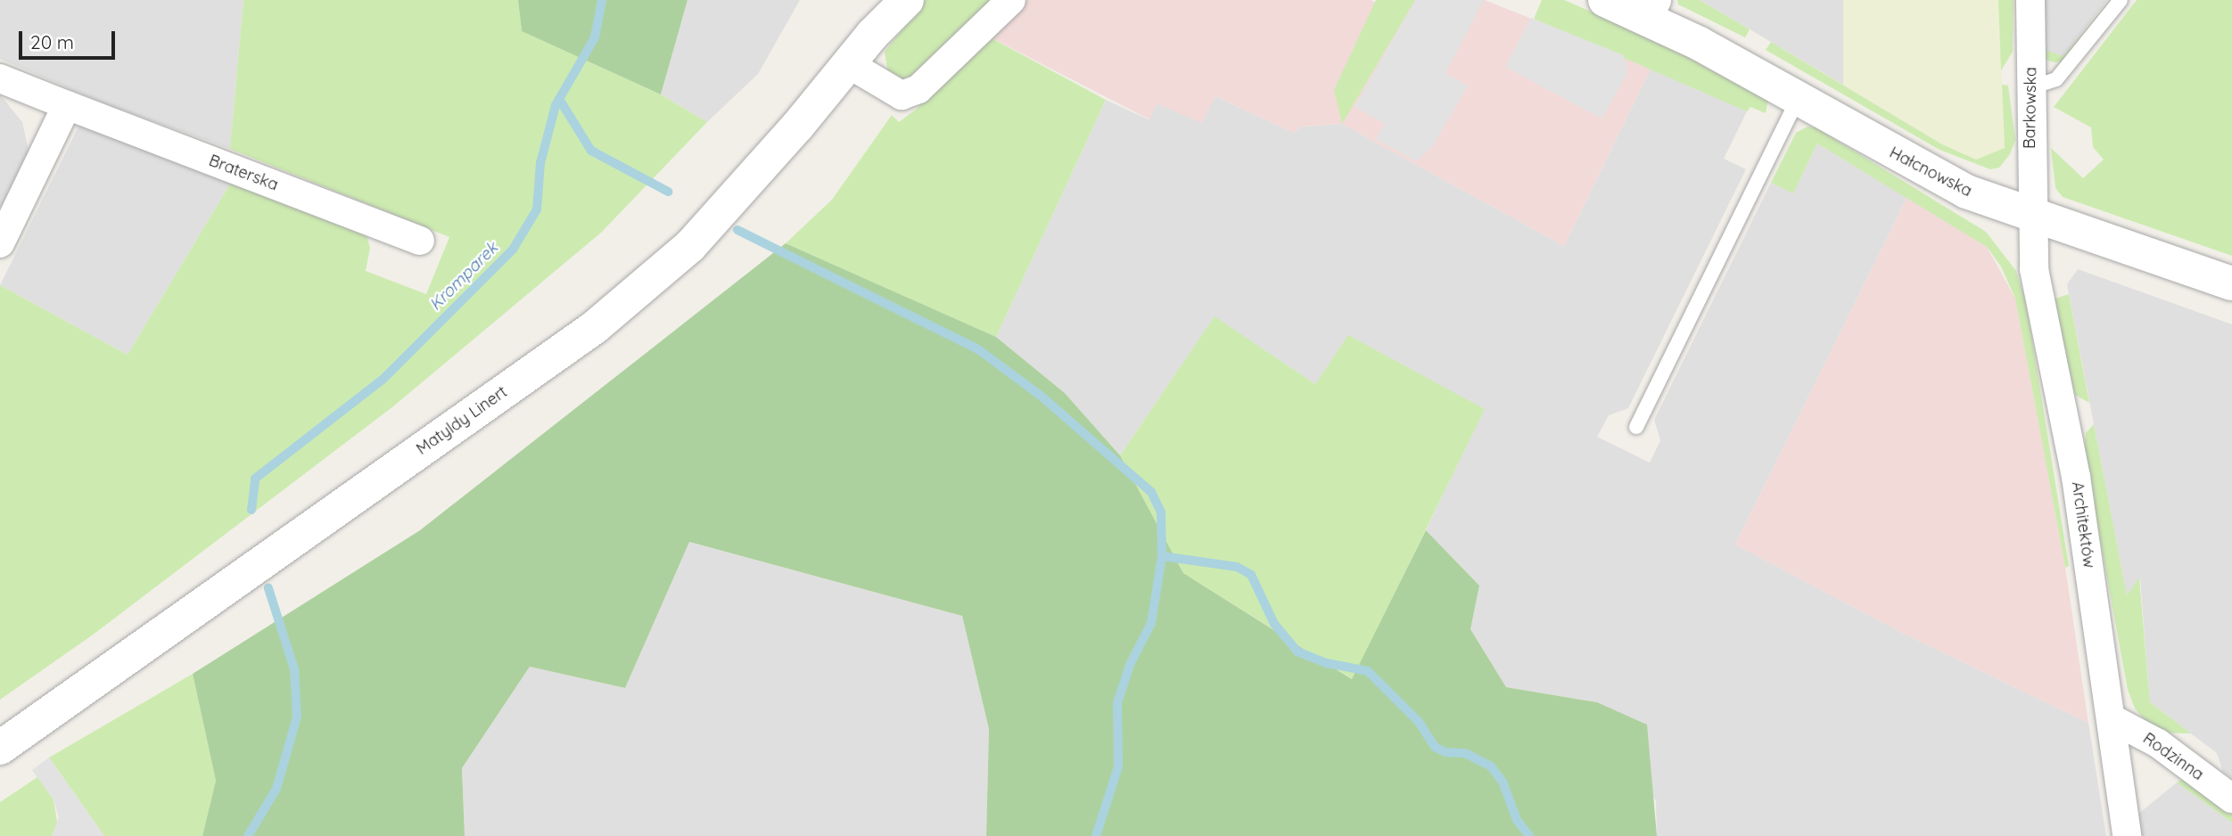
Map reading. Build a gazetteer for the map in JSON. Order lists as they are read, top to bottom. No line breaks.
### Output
{"streets":{"street":["Barkowska","Hałcnowska","Braterska","Matyldy Linert","Architektów","Rodzinna"]},"crossings":[["Barkowska","Hałcnowska"],["Barkowska","Architektów"],["Hałcnowska","Architektów"],["Architektów","Rodzinna"]],"water":["Kromparek"],"scale_bar":"20 m"}
